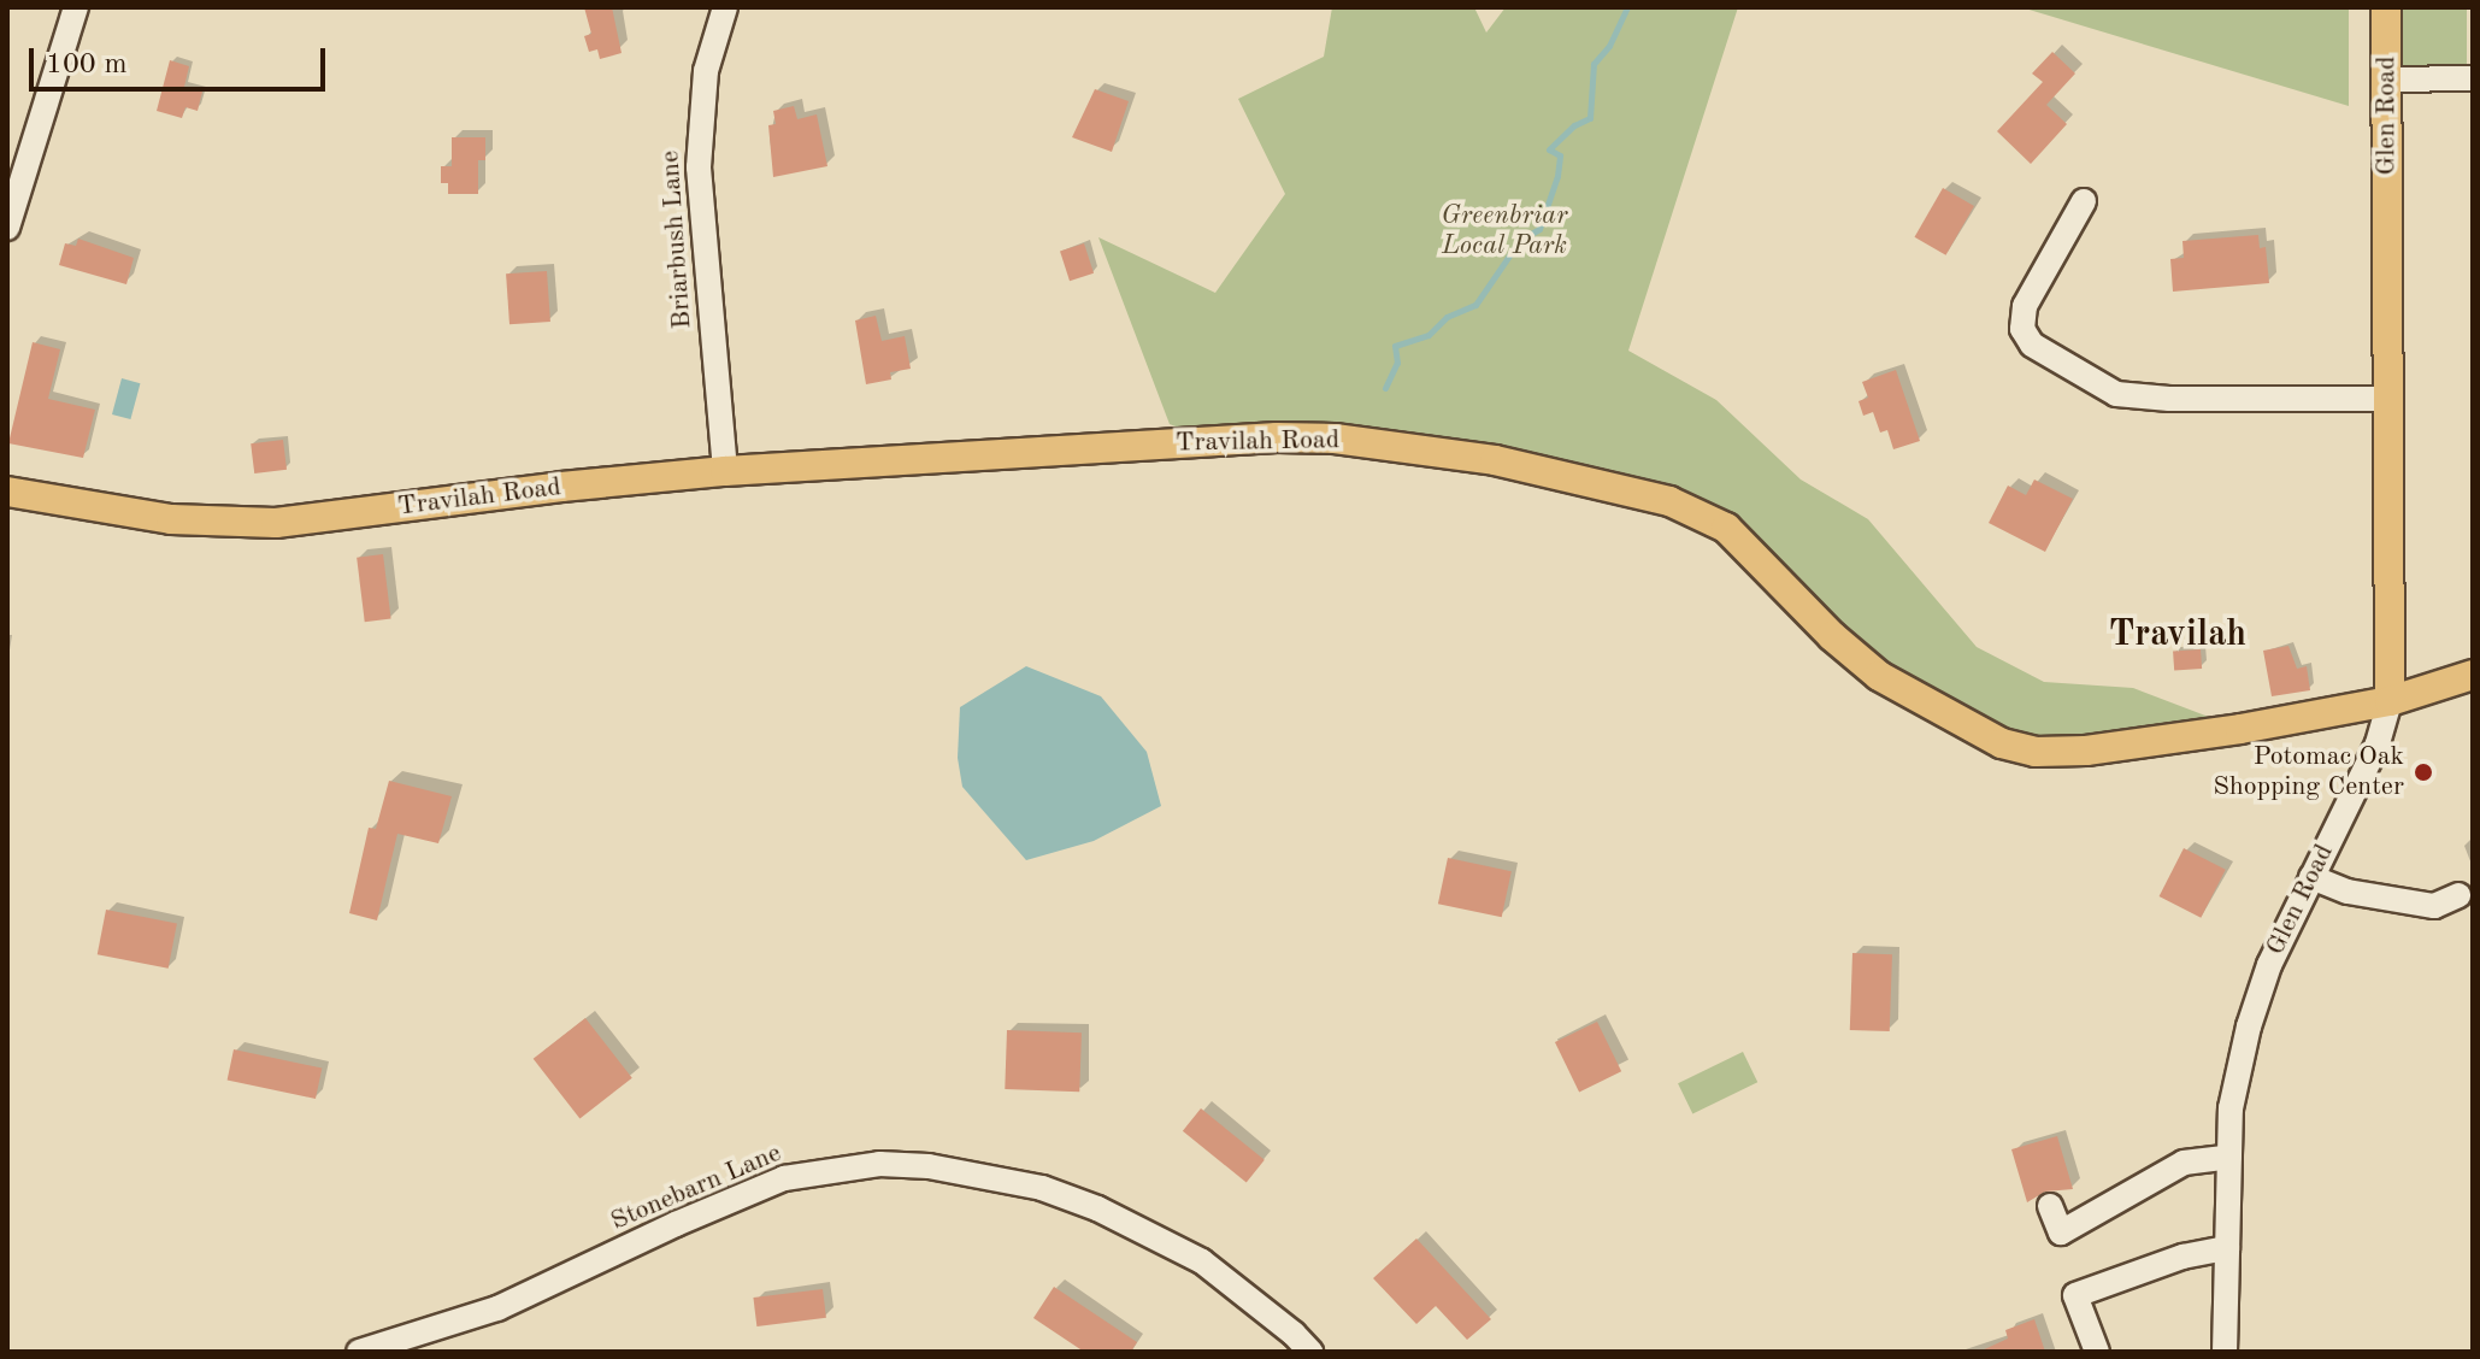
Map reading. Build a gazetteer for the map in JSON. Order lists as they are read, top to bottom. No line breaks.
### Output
{"streets":{"main road":["Glen Road","Travilah Road"],"street":["Briarbush Lane","Stonebarn Lane"]},"crossings":[["Glen Road","Travilah Road"],["Briarbush Lane","Travilah Road"]],"districts":["Travilah"],"parks":["Greenbriar Local Park"],"places":["Potomac Oak Shopping Center"],"scale_bar":"100 m"}
